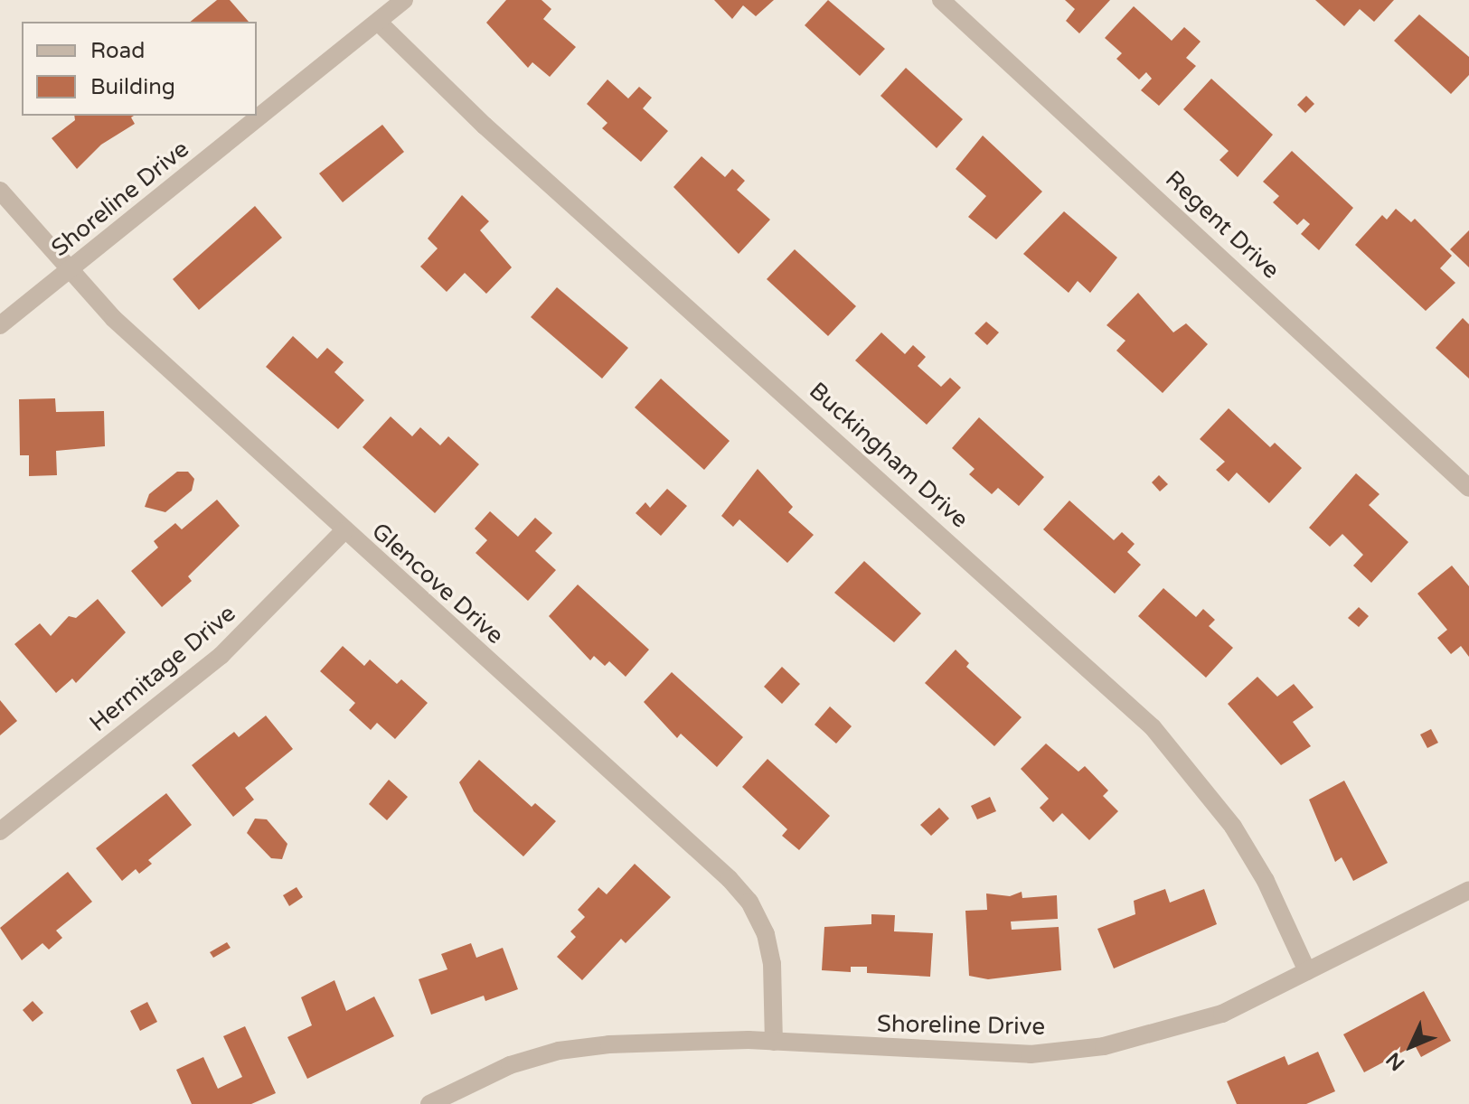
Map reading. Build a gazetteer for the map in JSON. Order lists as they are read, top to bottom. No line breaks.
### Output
{"streets":{"street":["Shoreline Drive","Regent Drive","Buckingham Drive","Glencove Drive","Hermitage Drive"]},"crossings":[["Shoreline Drive","Buckingham Drive"],["Shoreline Drive","Glencove Drive"],["Glencove Drive","Hermitage Drive"]],"legend":["Road","Building"],"north":"bottom left"}
